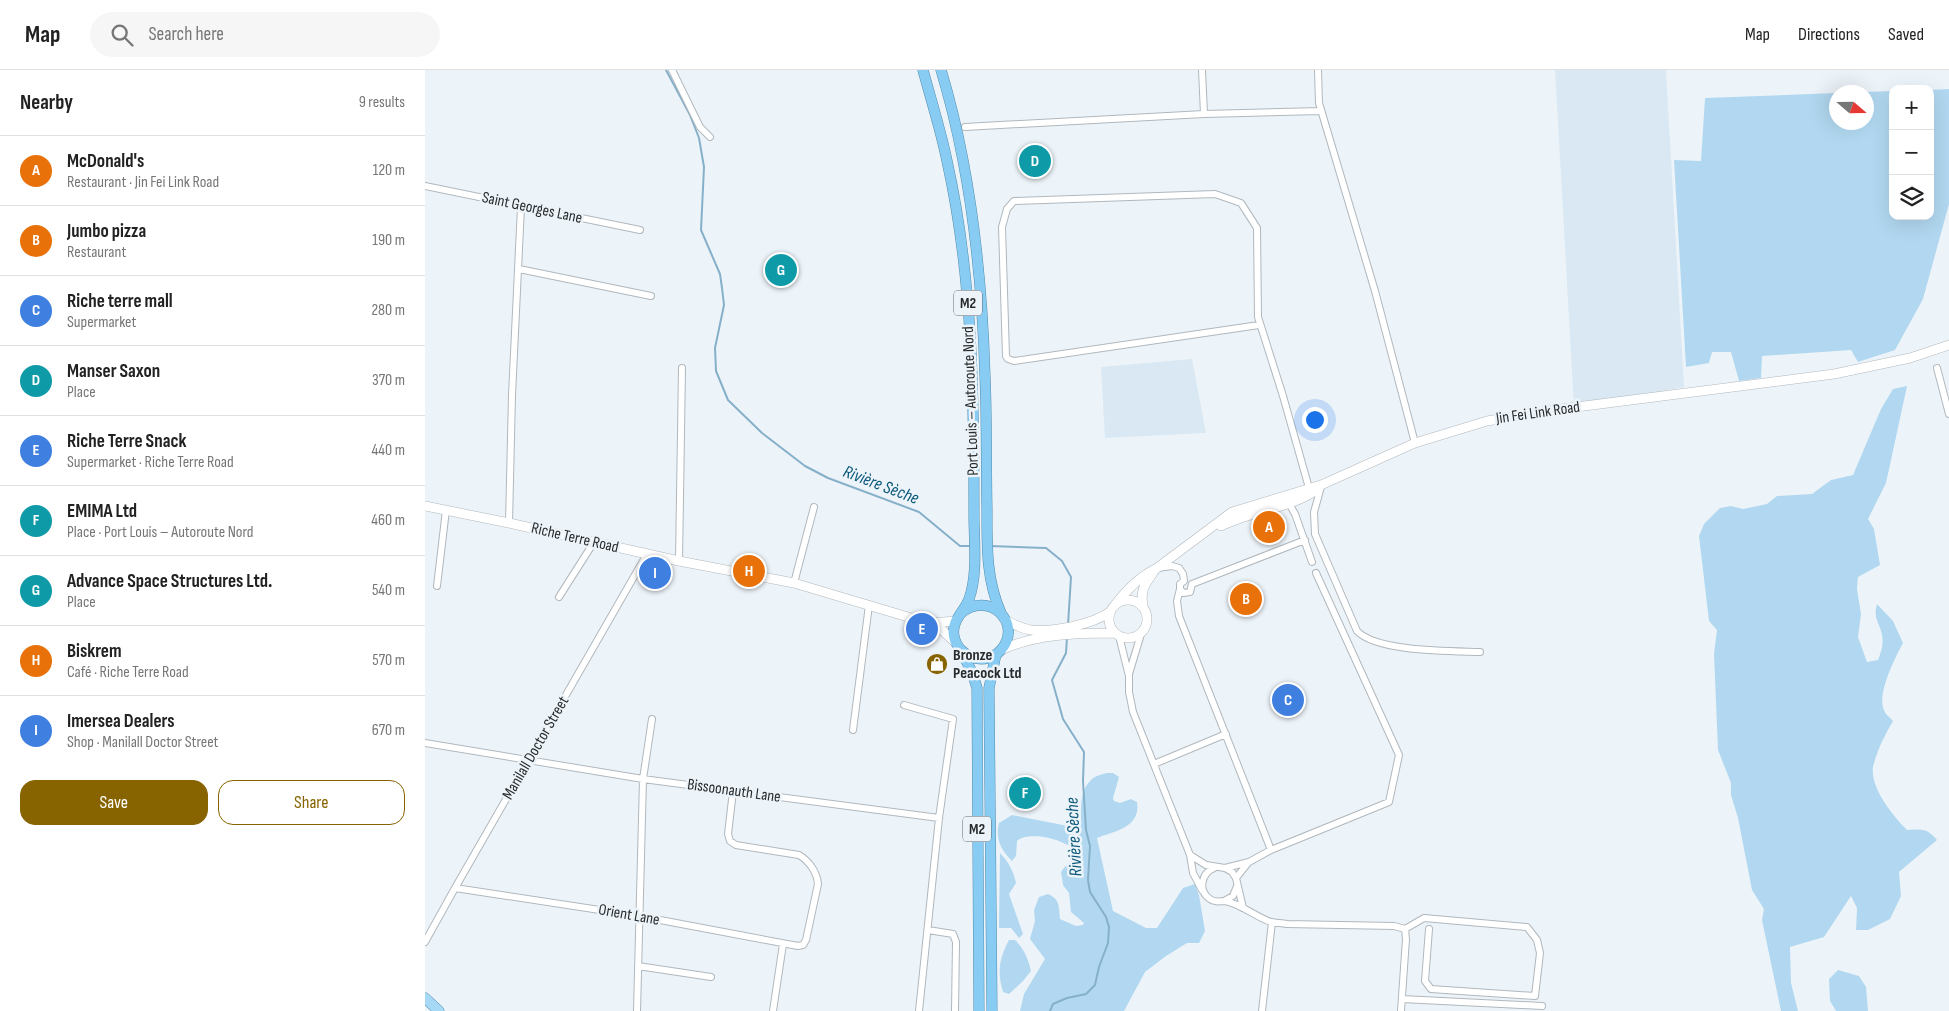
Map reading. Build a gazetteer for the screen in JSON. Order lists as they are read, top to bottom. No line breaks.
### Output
{"streets":{"highway":["M2","Port Louis – Autoroute Nord"],"main road":["Jin Fei Link Road","Riche Terre Road"],"street":["Saint Georges Lane","Manilall Doctor Street","Bissoonauth Lane","Orient Lane"]},"crossings":[["M2","Port Louis – Autoroute Nord"],["Riche Terre Road","Manilall Doctor Street"],["Manilall Doctor Street","Bissoonauth Lane"],["Manilall Doctor Street","Orient Lane"],["Bissoonauth Lane","Orient Lane"]],"water":["Rivière Sèche"],"places":{"shop":["Bronze Peacock Ltd"]},"north":"right","page":{"header":"Map","search":"Search here","nav":["Map","Directions","Saved"],"heading":["Nearby","9 results"],"map_buttons":["+","−"],"list":[{"mark":"A","name":"McDonald's","note":"Restaurant · Jin Fei Link Road","value":"120 m"},{"mark":"B","name":"Jumbo pizza","note":"Restaurant","value":"190 m"},{"mark":"C","name":"Riche terre mall","note":"Supermarket","value":"280 m"},{"mark":"D","name":"Manser Saxon","note":"Place","value":"370 m"},{"mark":"E","name":"Riche Terre Snack","note":"Supermarket · Riche Terre Road","value":"440 m"},{"mark":"F","name":"EMIMA Ltd","note":"Place · Port Louis – Autoroute Nord","value":"460 m"},{"mark":"G","name":"Advance Space Structures Ltd.","note":"Place","value":"540 m"},{"mark":"H","name":"Biskrem","note":"Café · Riche Terre Road","value":"570 m"},{"mark":"I","name":"Imersea Dealers","note":"Shop · Manilall Doctor Street","value":"670 m"}],"pins":["D","G","A","H","I","B","E","C","F"],"buttons":["Save","Share"]}}
